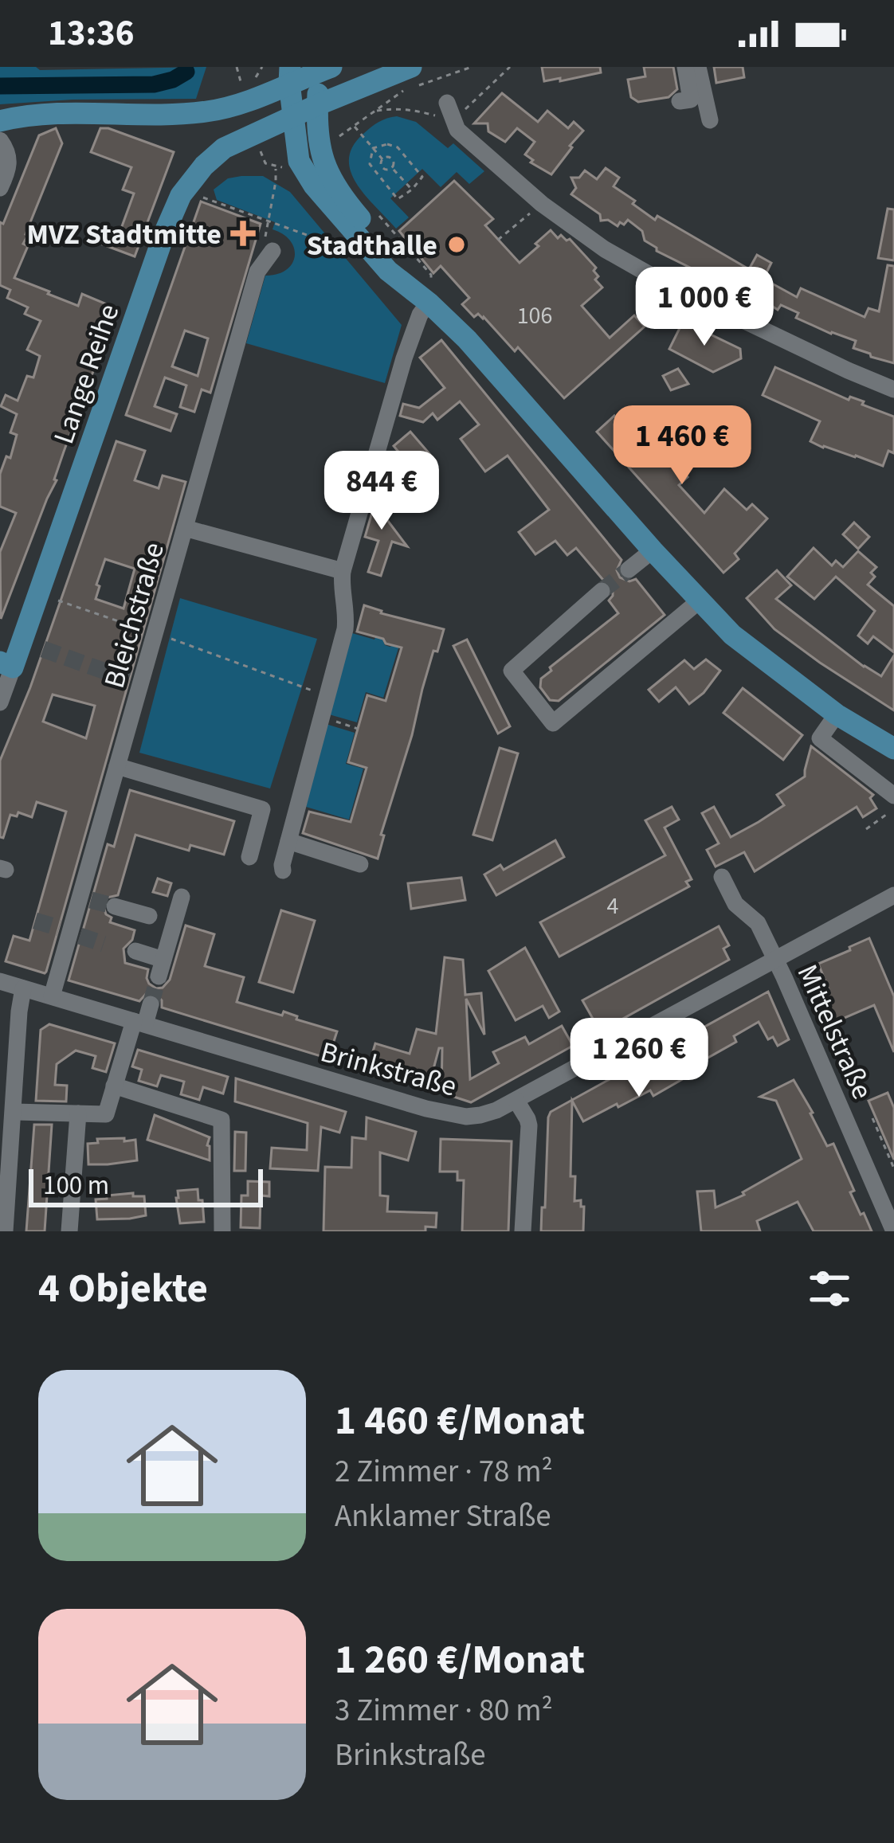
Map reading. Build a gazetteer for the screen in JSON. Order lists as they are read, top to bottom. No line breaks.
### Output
{"streets":{"main road":["Lange Reihe"],"street":["Bleichstraße","Mittelstraße","Brinkstraße"]},"crossings":[["Bleichstraße","Brinkstraße"],["Mittelstraße","Brinkstraße"]],"places":{"health":["MVZ Stadtmitte"],"other":["Stadthalle"]},"house_numbers":["106","4"],"scale_bar":"100 m","page":{"status":"13:36","price":["1 000 €","1 460 €","844 €","1 260 €"],"scale":"100 m","heading":"4 Objekte","list":[{"name":"1 460 €/Monat","note":"2 Zimmer · 78 m² · Anklamer Straße"},{"name":"1 260 €/Monat","note":"3 Zimmer · 80 m² · Brinkstraße"}]}}
